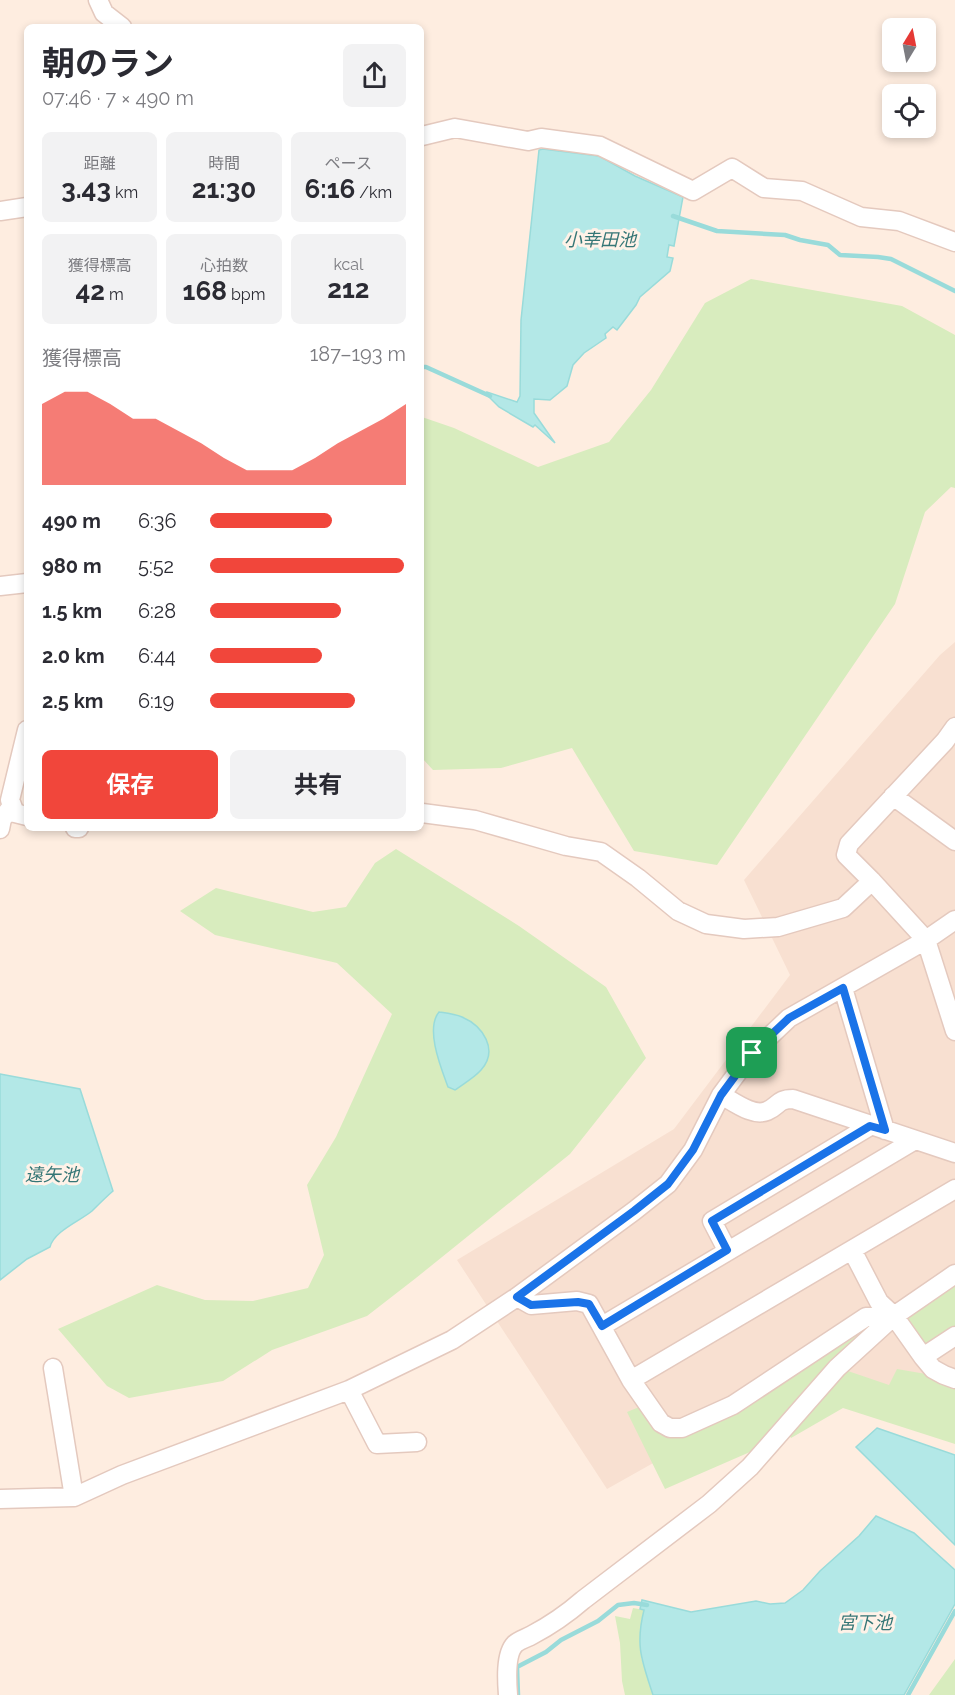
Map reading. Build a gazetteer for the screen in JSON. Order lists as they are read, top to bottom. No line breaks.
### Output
{"water":["小幸田池","遠矢池","宮下池"],"north":"top","page":{"heading":["朝のラン","07:46 · 7 × 490 m"],"stats":[["距離","3.43 km"],["時間","21:30"],["ペース","6:16 /km"],["獲得標高","42 m"],["心拍数","168 bpm"],["kcal","212"]],"chart":["獲得標高","187–193 m"],"list":[{"name":"490 m","note":"6:36"},{"name":"980 m","note":"5:52"},{"name":"1.5 km","note":"6:28"},{"name":"2.0 km","note":"6:44"},{"name":"2.5 km","note":"6:19"}],"buttons":["保存","共有"]}}
